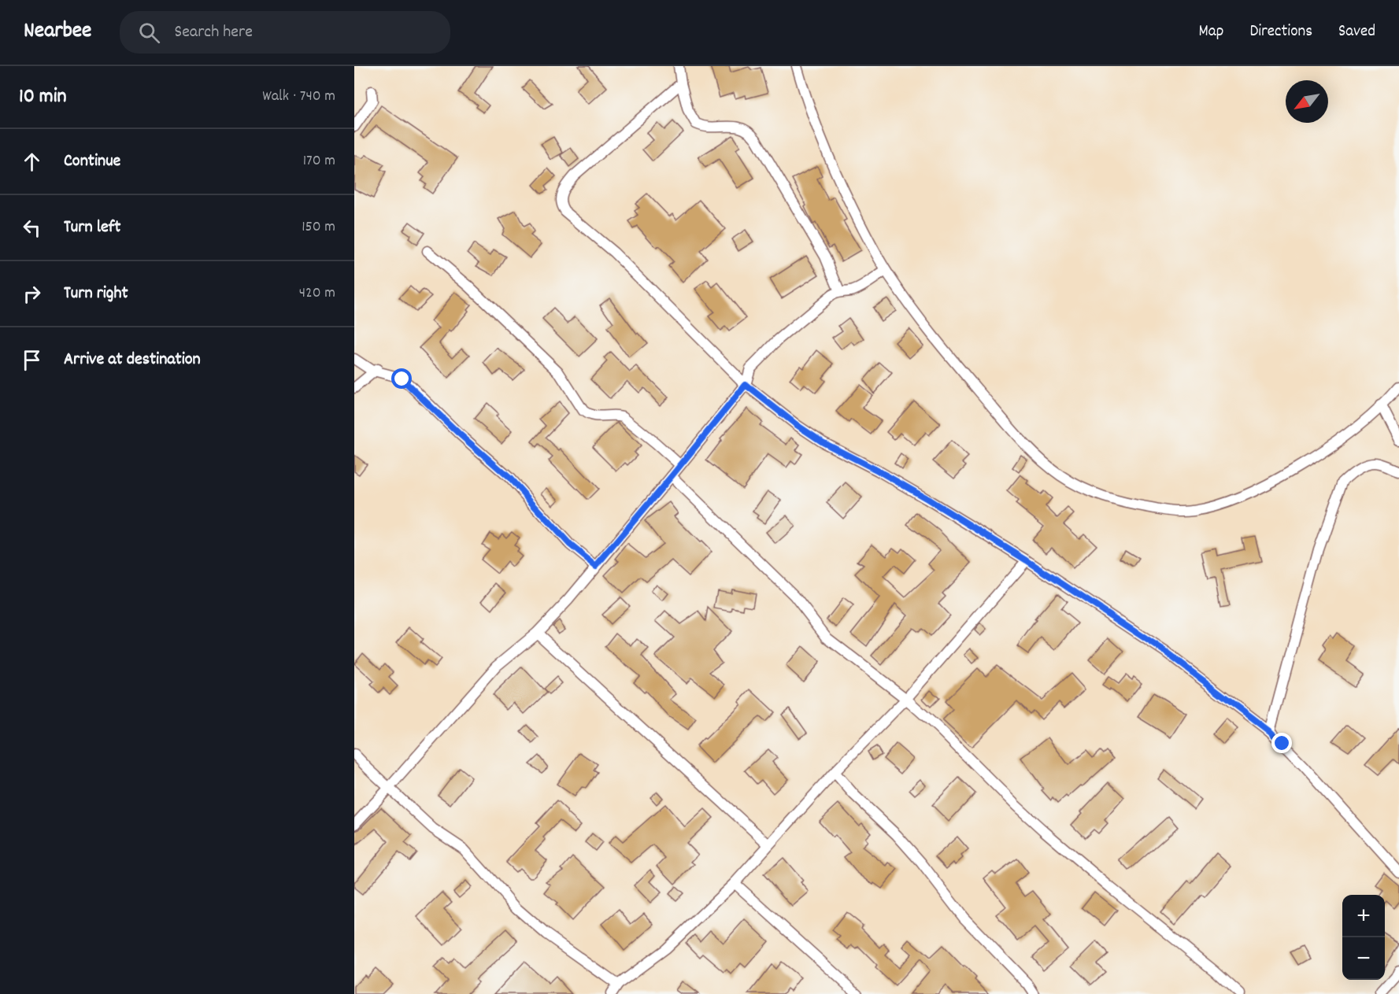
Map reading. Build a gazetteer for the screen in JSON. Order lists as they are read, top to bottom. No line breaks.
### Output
{"north":"bottom left","page":{"header":"Nearbee","search":"Search here","nav":["Map","Directions","Saved"],"heading":["10 min","Walk · 740 m"],"list":[["Continue","170 m"],["Turn left","150 m"],["Turn right","420 m"],"Arrive at destination"],"map_buttons":["+","−"]}}
